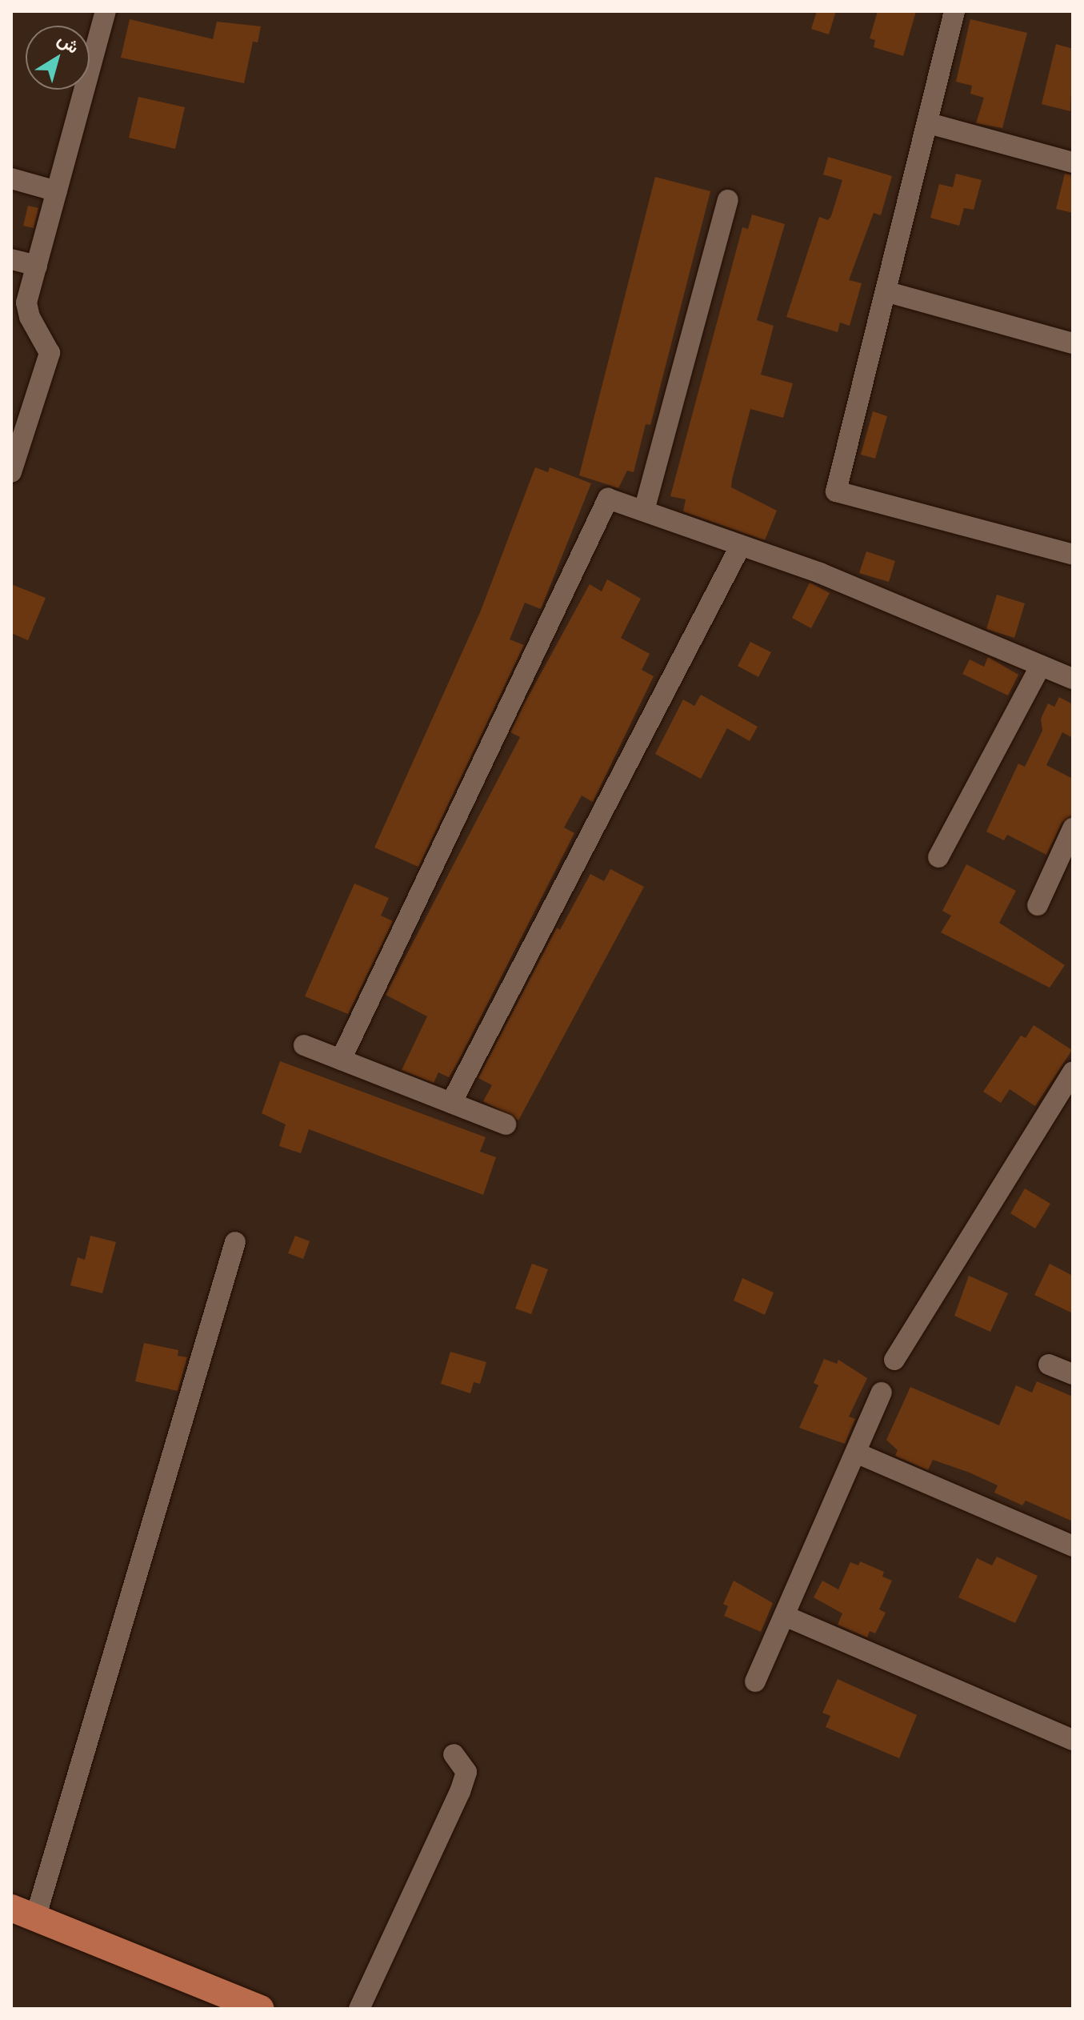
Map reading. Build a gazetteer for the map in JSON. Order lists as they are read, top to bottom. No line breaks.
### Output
{"north":"top right"}
